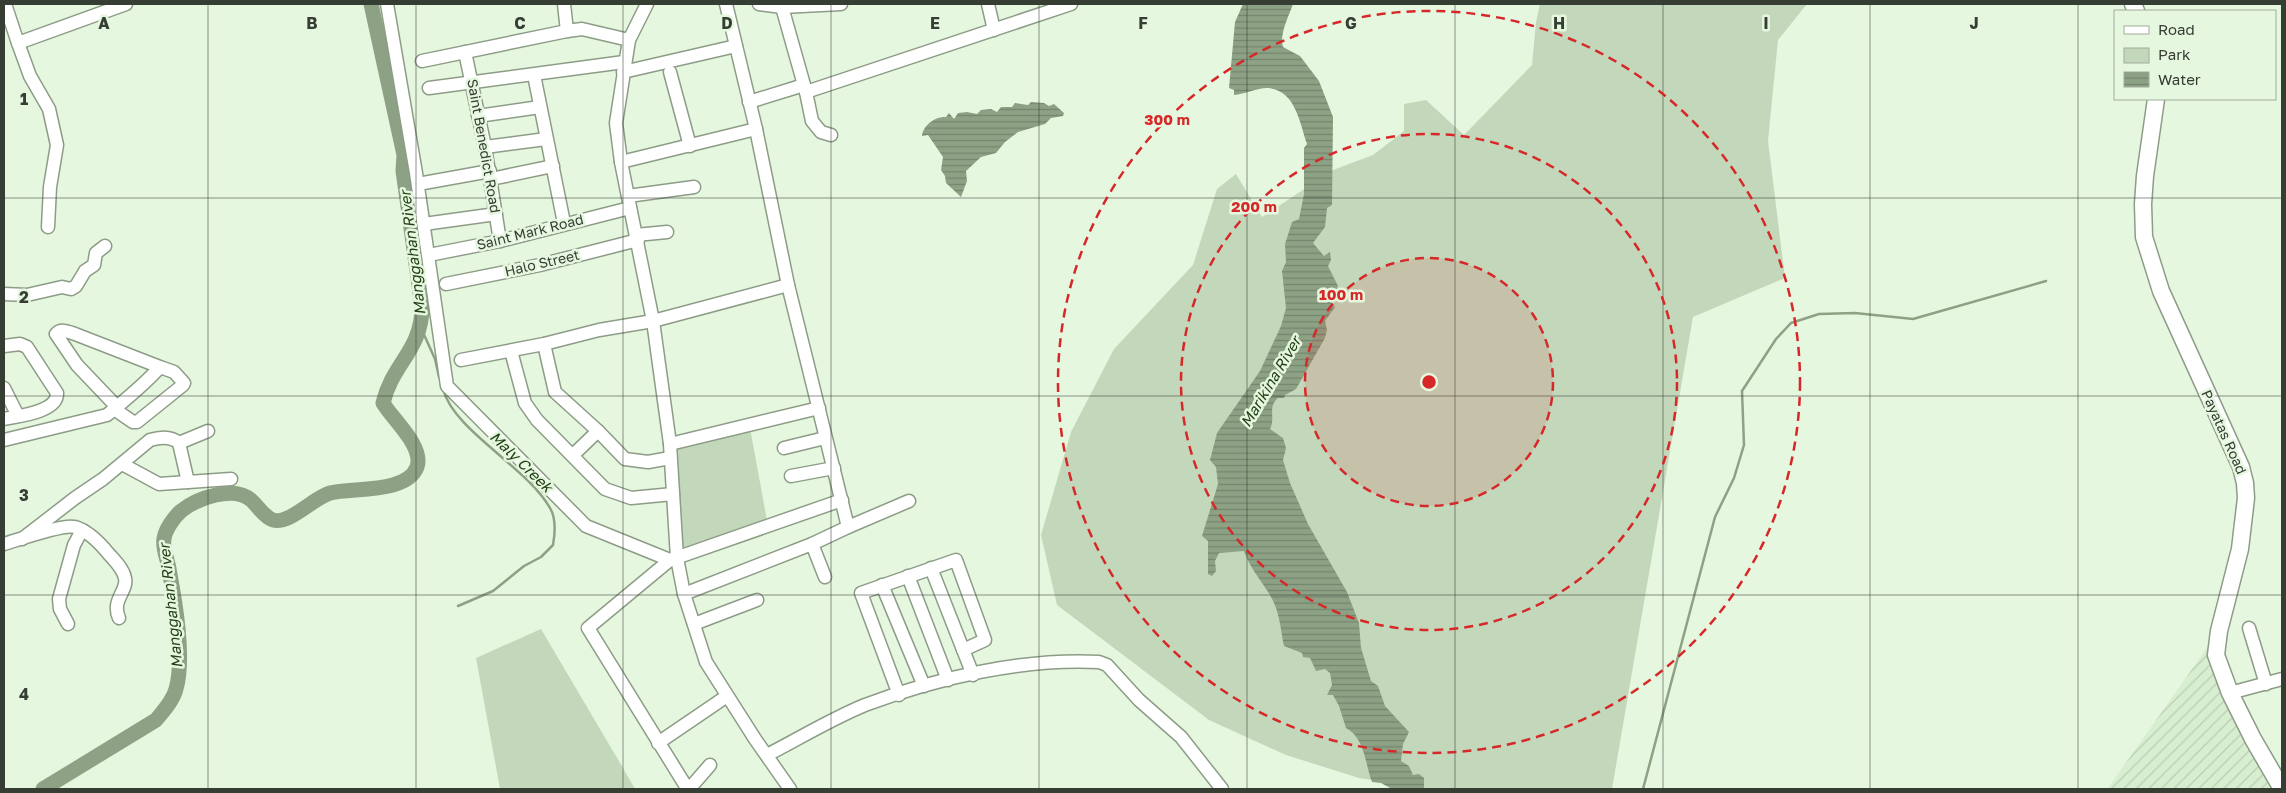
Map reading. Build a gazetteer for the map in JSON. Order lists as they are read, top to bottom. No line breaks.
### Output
{"streets":{"main road":["Payatas Road"],"street":["Saint Benedict Road","Saint Mark Road","Halo Street"]},"crossings":[["Saint Benedict Road","Saint Mark Road"]],"water":["Manggahan River","Marikina River","Maly Creek"],"legend":["Road","Park","Water"],"grid":{"columns":["A","B","C","D","E","F","G","H","I","J"],"rows":["1","2","3","4"]},"rings":["300 m","200 m","100 m"]}
